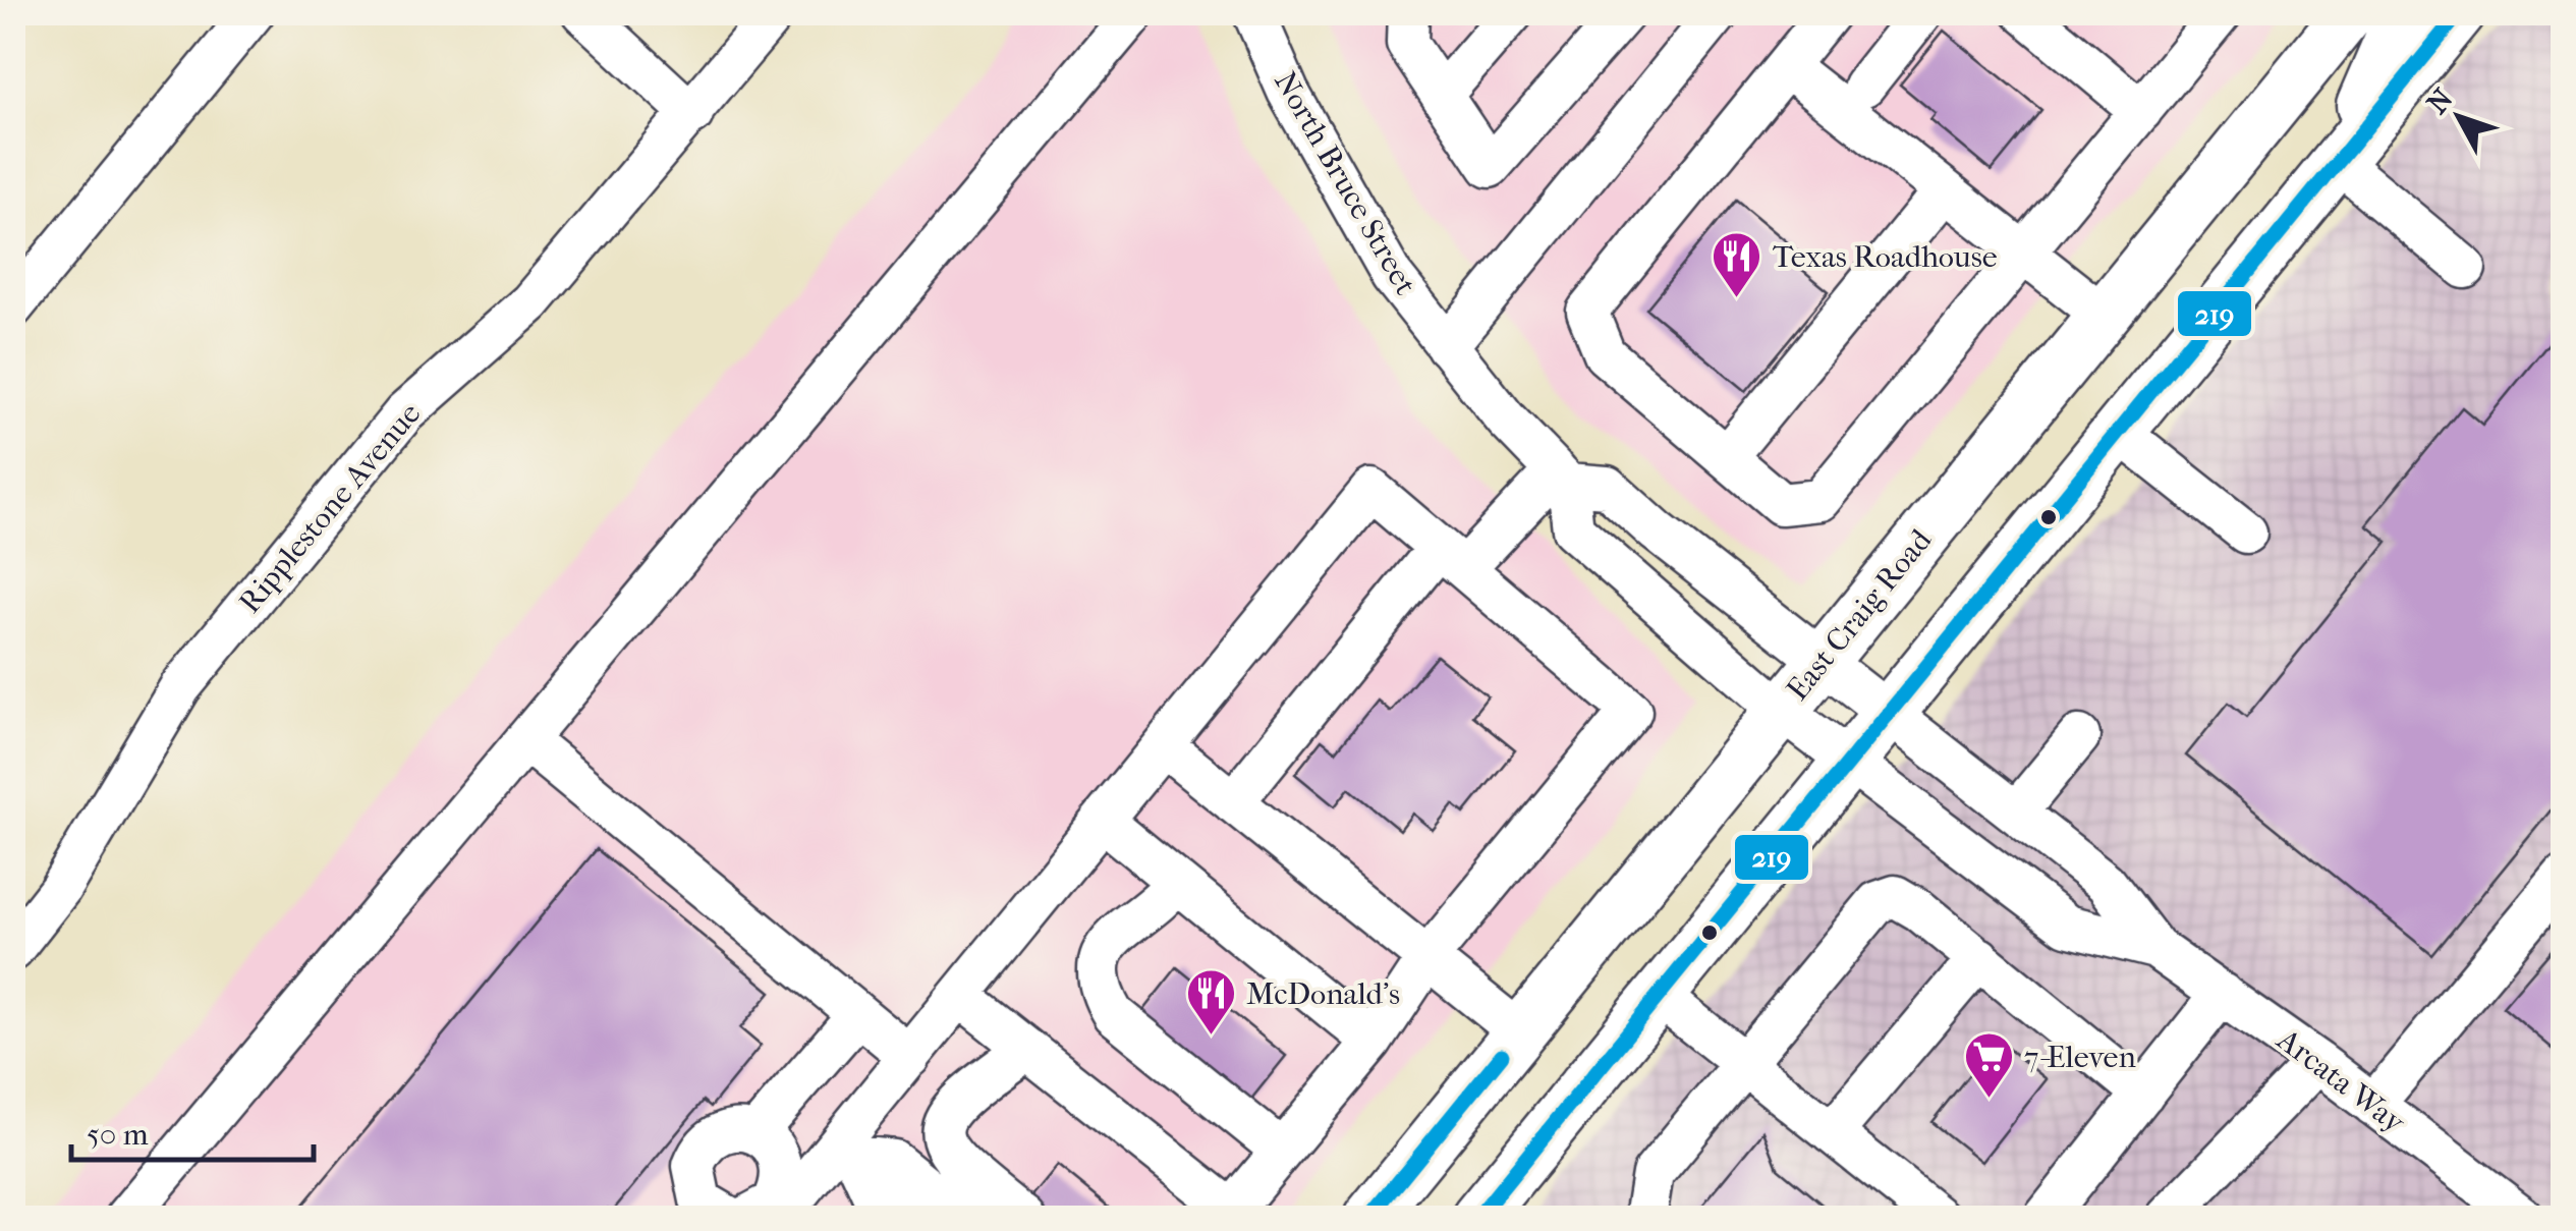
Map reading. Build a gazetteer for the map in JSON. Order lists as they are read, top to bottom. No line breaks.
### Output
{"streets":{"main road":["East Craig Road"],"street":["North Bruce Street","Ripplestone Avenue","Arcata Way"]},"places":{"restaurant":["Texas Roadhouse","McDonald's"],"supermarket":["7-Eleven"]},"lines":["transit line 219"],"scale_bar":"50 m","north":"top left"}
